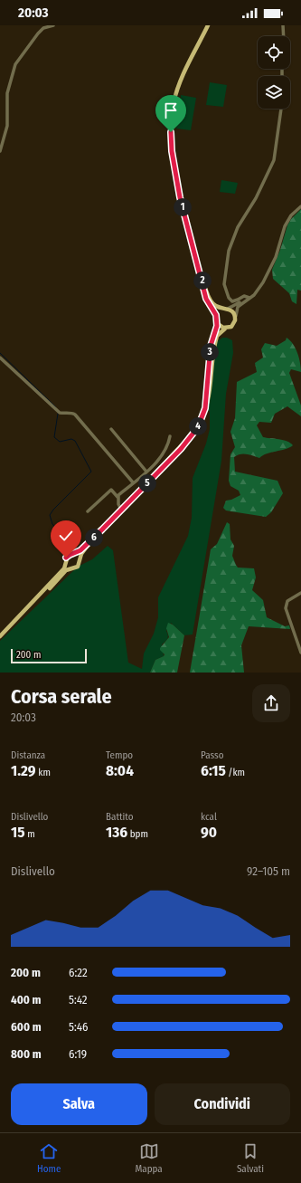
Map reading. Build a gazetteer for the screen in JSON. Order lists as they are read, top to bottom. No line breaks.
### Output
{"scale_bar":"200 m","page":{"status":"20:03","pins":["1","2","3","4","5","6"],"scale":"200 m","heading":["Corsa serale","20:03"],"stats":[["Distanza","1.29 km"],["Tempo","8:04"],["Passo","6:15 /km"],["Dislivello","15 m"],["Battito","136 bpm"],["kcal","90"]],"chart":["Dislivello","92–105 m"],"list":[{"name":"200 m","note":"6:22"},{"name":"400 m","note":"5:42"},{"name":"600 m","note":"5:46"},{"name":"800 m","note":"6:19"}],"buttons":["Salva","Condividi"],"tabs":["Home","Mappa","Salvati"]}}
